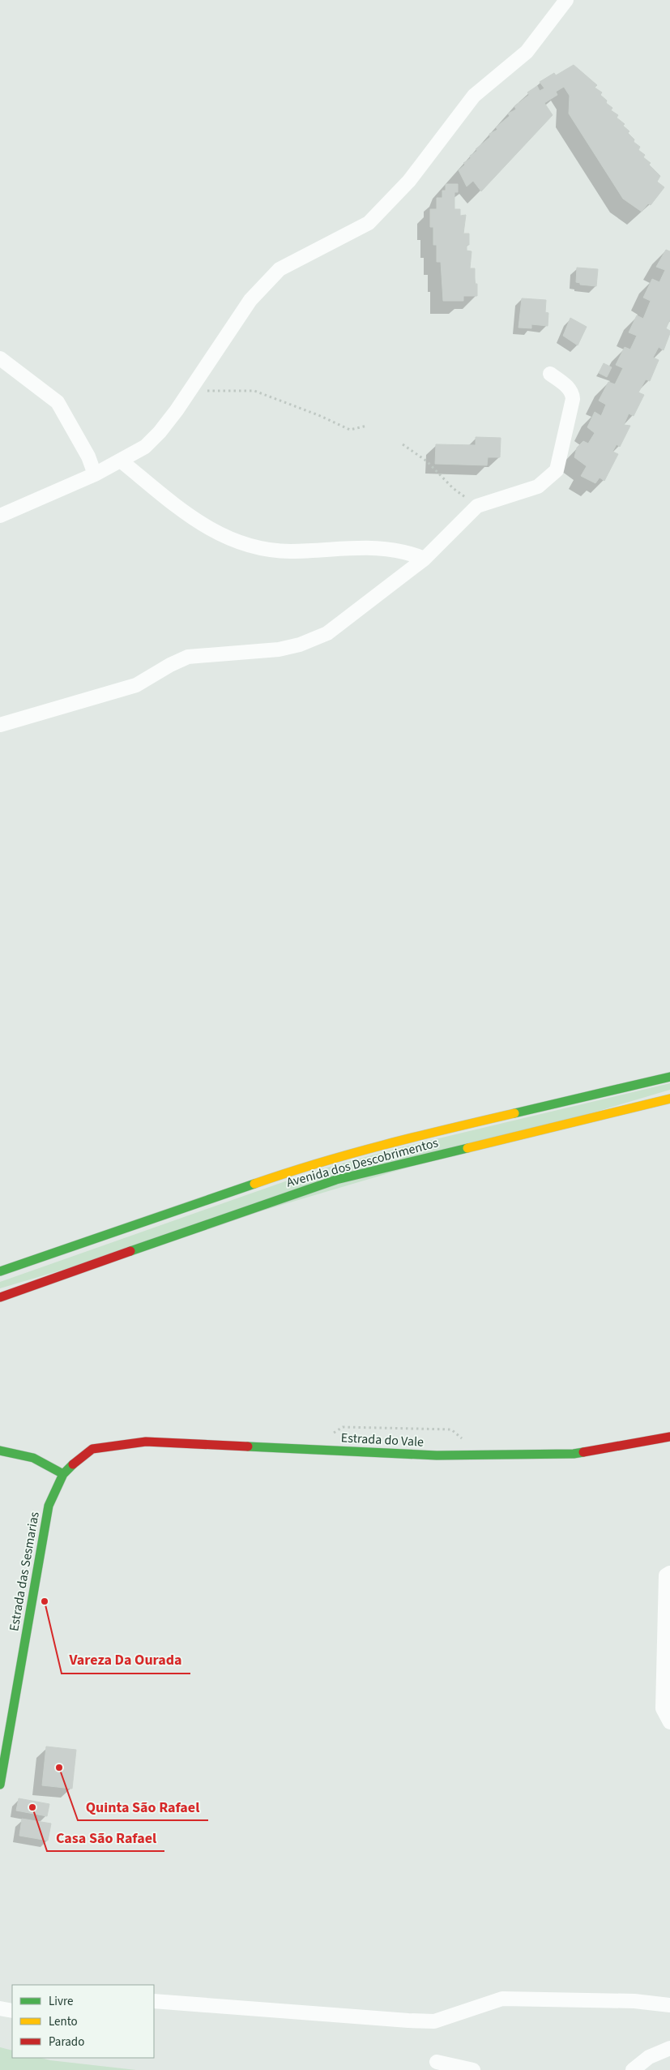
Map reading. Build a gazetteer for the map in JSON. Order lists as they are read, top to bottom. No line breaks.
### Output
{"streets":{"main road":["Avenida dos Descobrimentos","Estrada do Vale","Estrada das Sesmarias"]},"crossings":[["Estrada do Vale","Estrada das Sesmarias"]],"places":["Vareza Da Ourada","Quinta São Rafael","Casa São Rafael"],"legend":["Livre","Lento","Parado"]}
